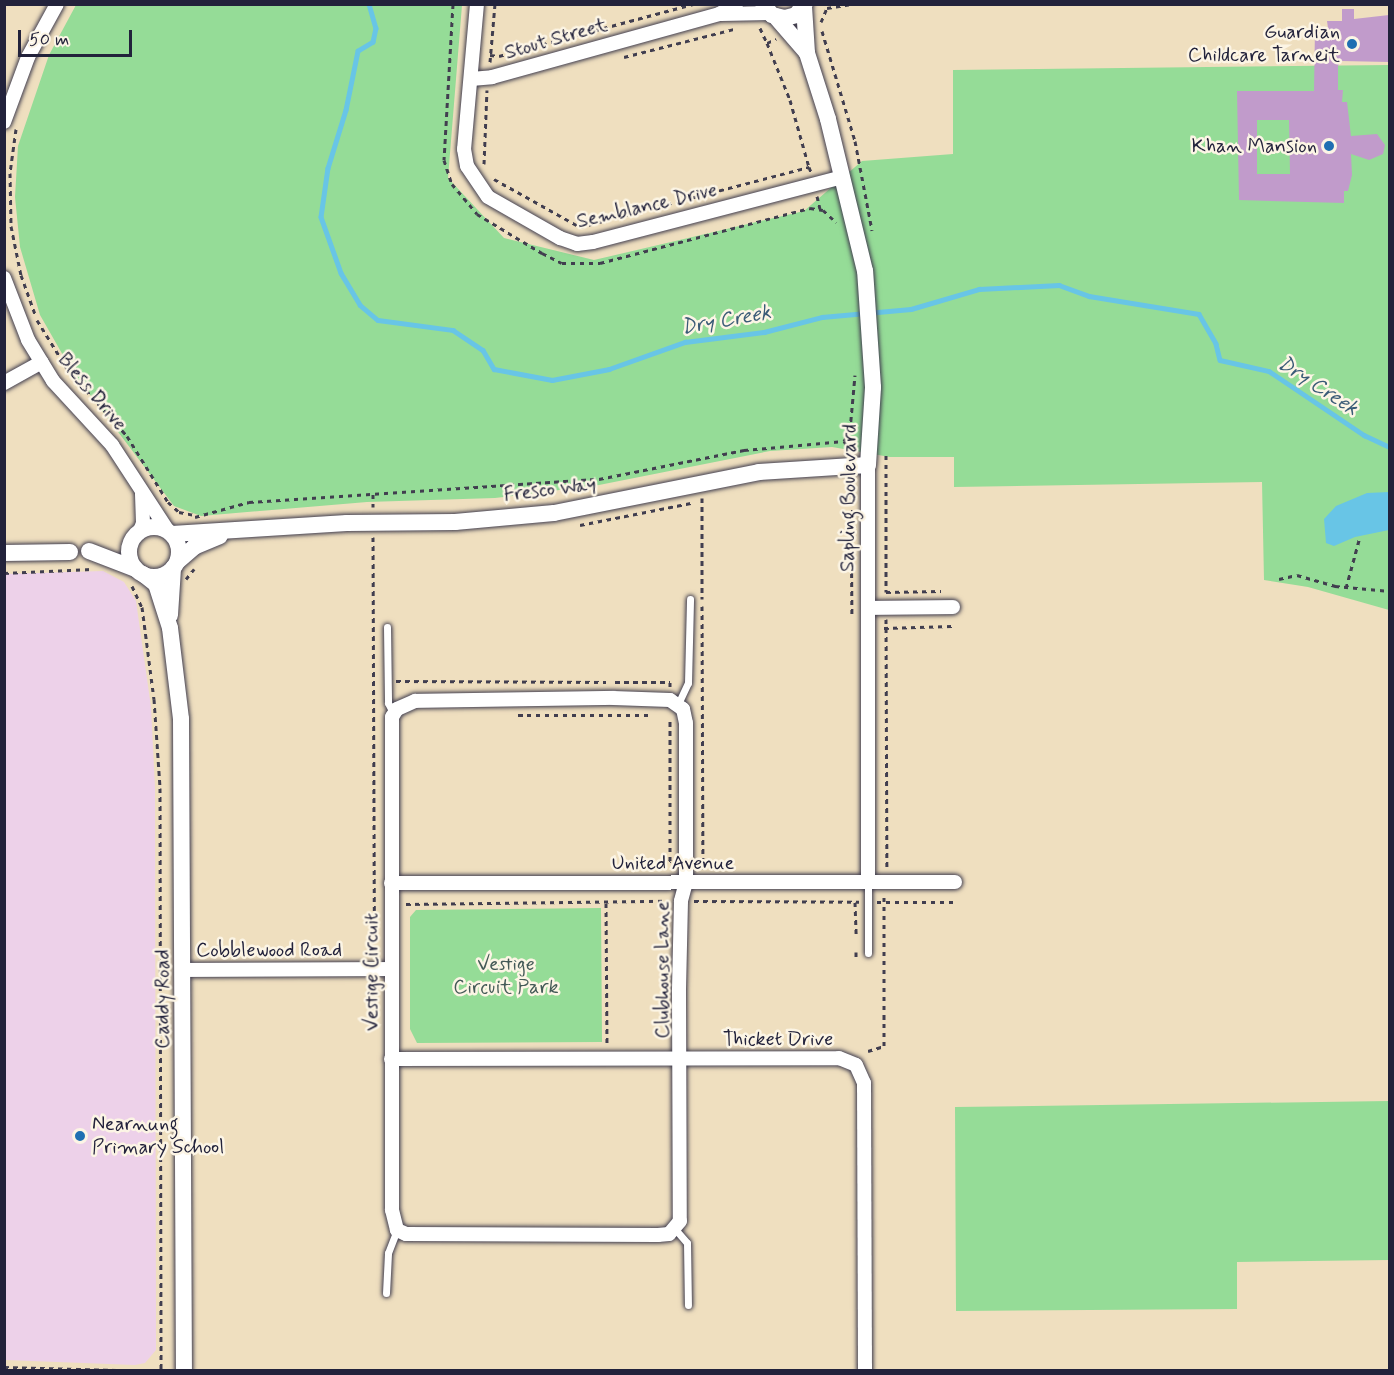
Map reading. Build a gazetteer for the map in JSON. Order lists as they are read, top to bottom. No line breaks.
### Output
{"streets":{"street":["Stout Street","Semblance Drive","Bless Drive","Fresco Way","Sapling Boulevard","United Avenue","Cobblewood Road","Clubhouse Lane","Vestige Circuit","Caddy Road","Thicket Drive"]},"crossings":[["Stout Street","Semblance Drive"],["Stout Street","Sapling Boulevard"],["Semblance Drive","Sapling Boulevard"],["Bless Drive","Fresco Way"],["Bless Drive","Caddy Road"],["Fresco Way","Sapling Boulevard"],["Fresco Way","Caddy Road"],["Sapling Boulevard","United Avenue"],["United Avenue","Clubhouse Lane"],["United Avenue","Vestige Circuit"],["Cobblewood Road","Vestige Circuit"],["Cobblewood Road","Caddy Road"],["Clubhouse Lane","Thicket Drive"],["Vestige Circuit","Thicket Drive"]],"water":["Dry Creek"],"parks":["Vestige Circuit Park"],"places":["Guardian Childcare Tarneit","Khan Mansion","Nearnung Primary School"],"scale_bar":"50 m"}
